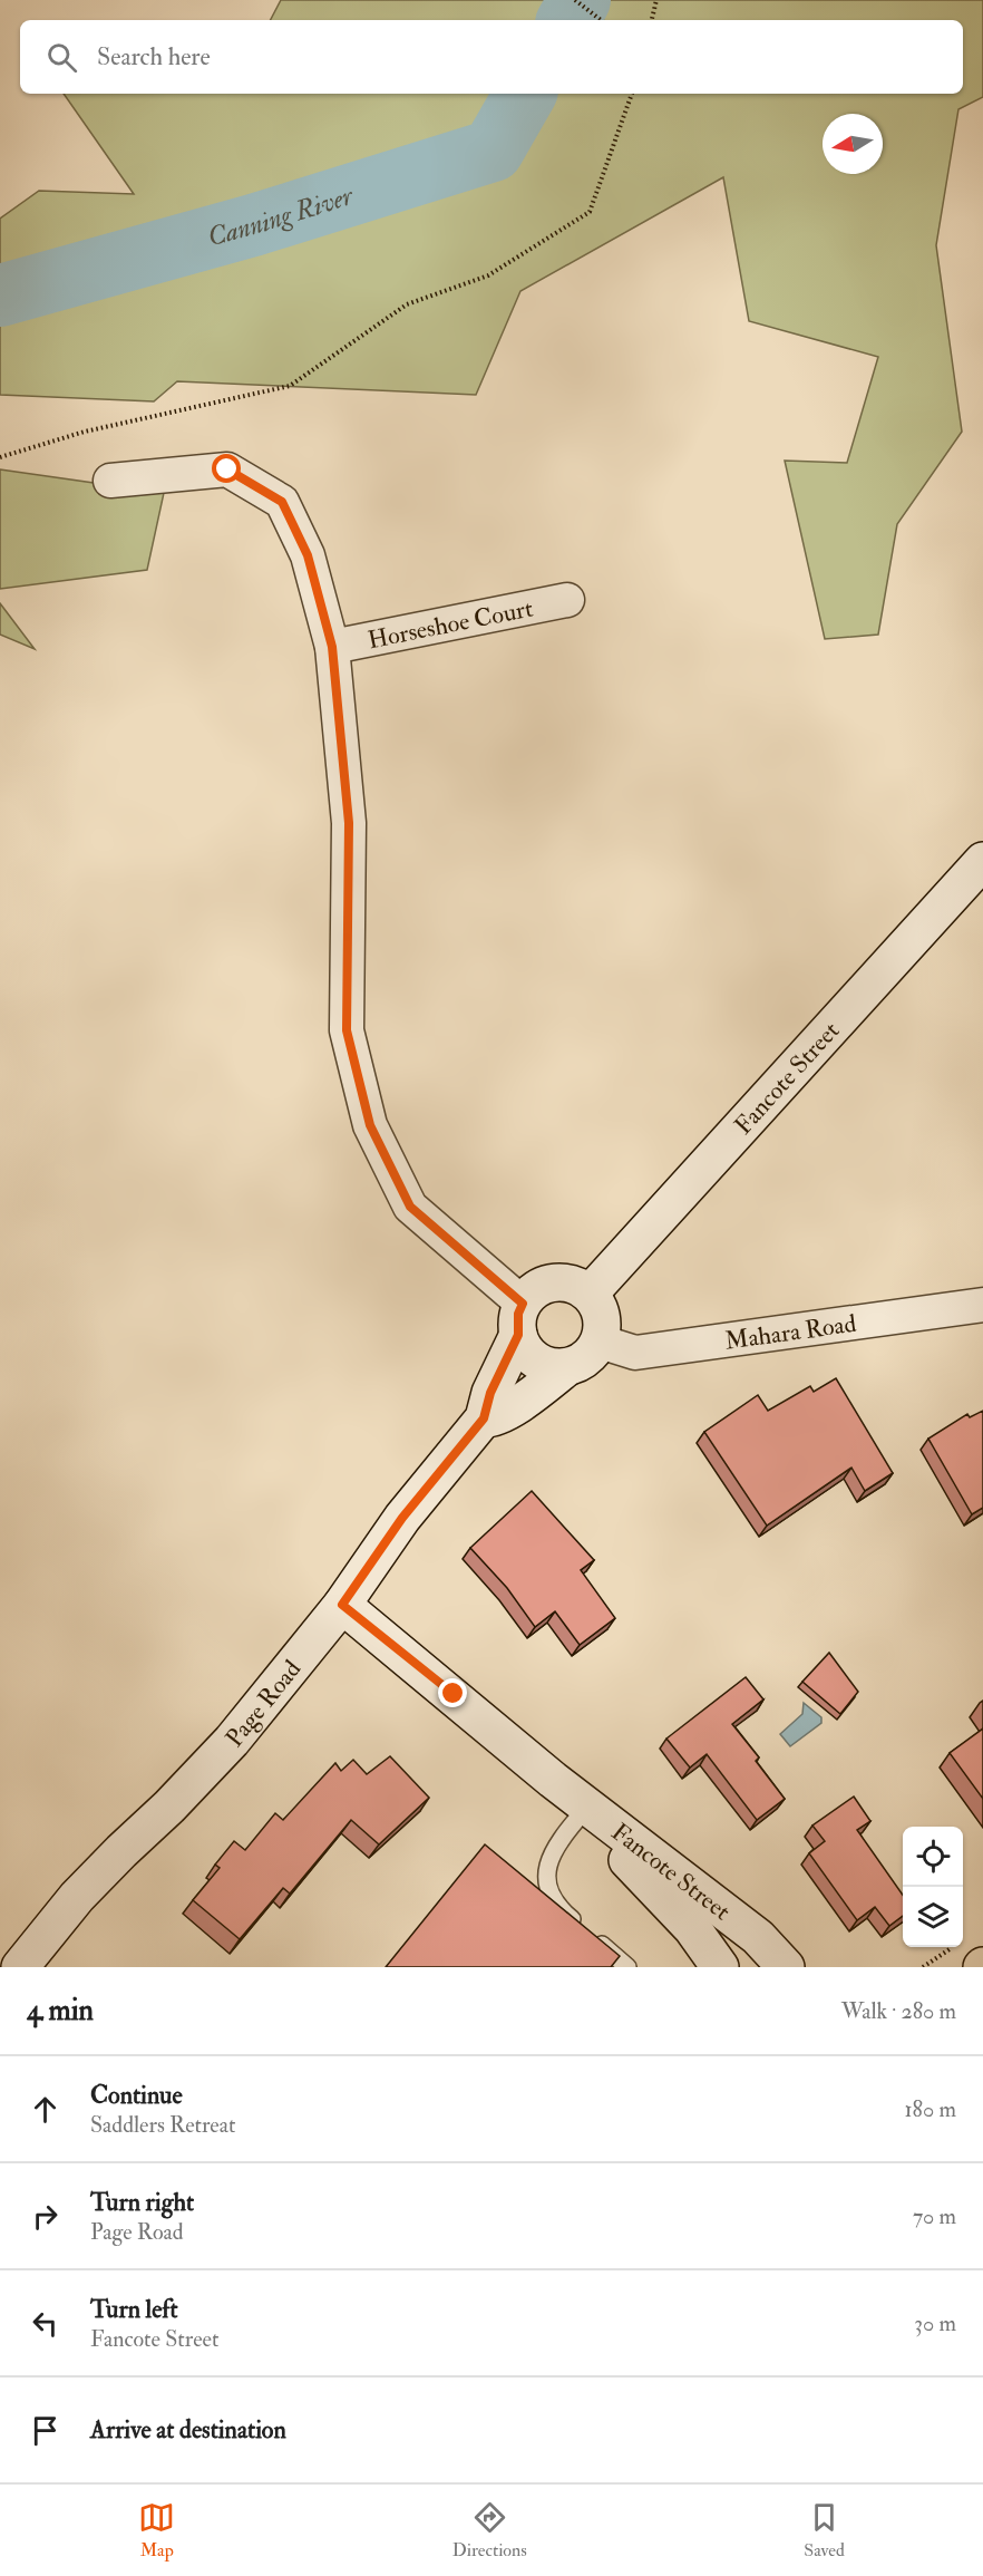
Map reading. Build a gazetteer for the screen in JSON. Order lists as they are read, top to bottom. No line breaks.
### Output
{"streets":{"main road":["Fancote Street","Page Road"],"street":["Horseshoe Court","Mahara Road"]},"crossings":[["Fancote Street","Mahara Road"],["Fancote Street","Page Road"],["Mahara Road","Page Road"]],"water":["Canning River"],"north":"left","page":{"search":"Search here","heading":["4 min","Walk · 280 m"],"list":[["Continue","Saddlers Retreat","180 m"],["Turn right","Page Road","70 m"],["Turn left","Fancote Street","30 m"],"Arrive at destination"],"nav":["Map","Directions","Saved"]}}
